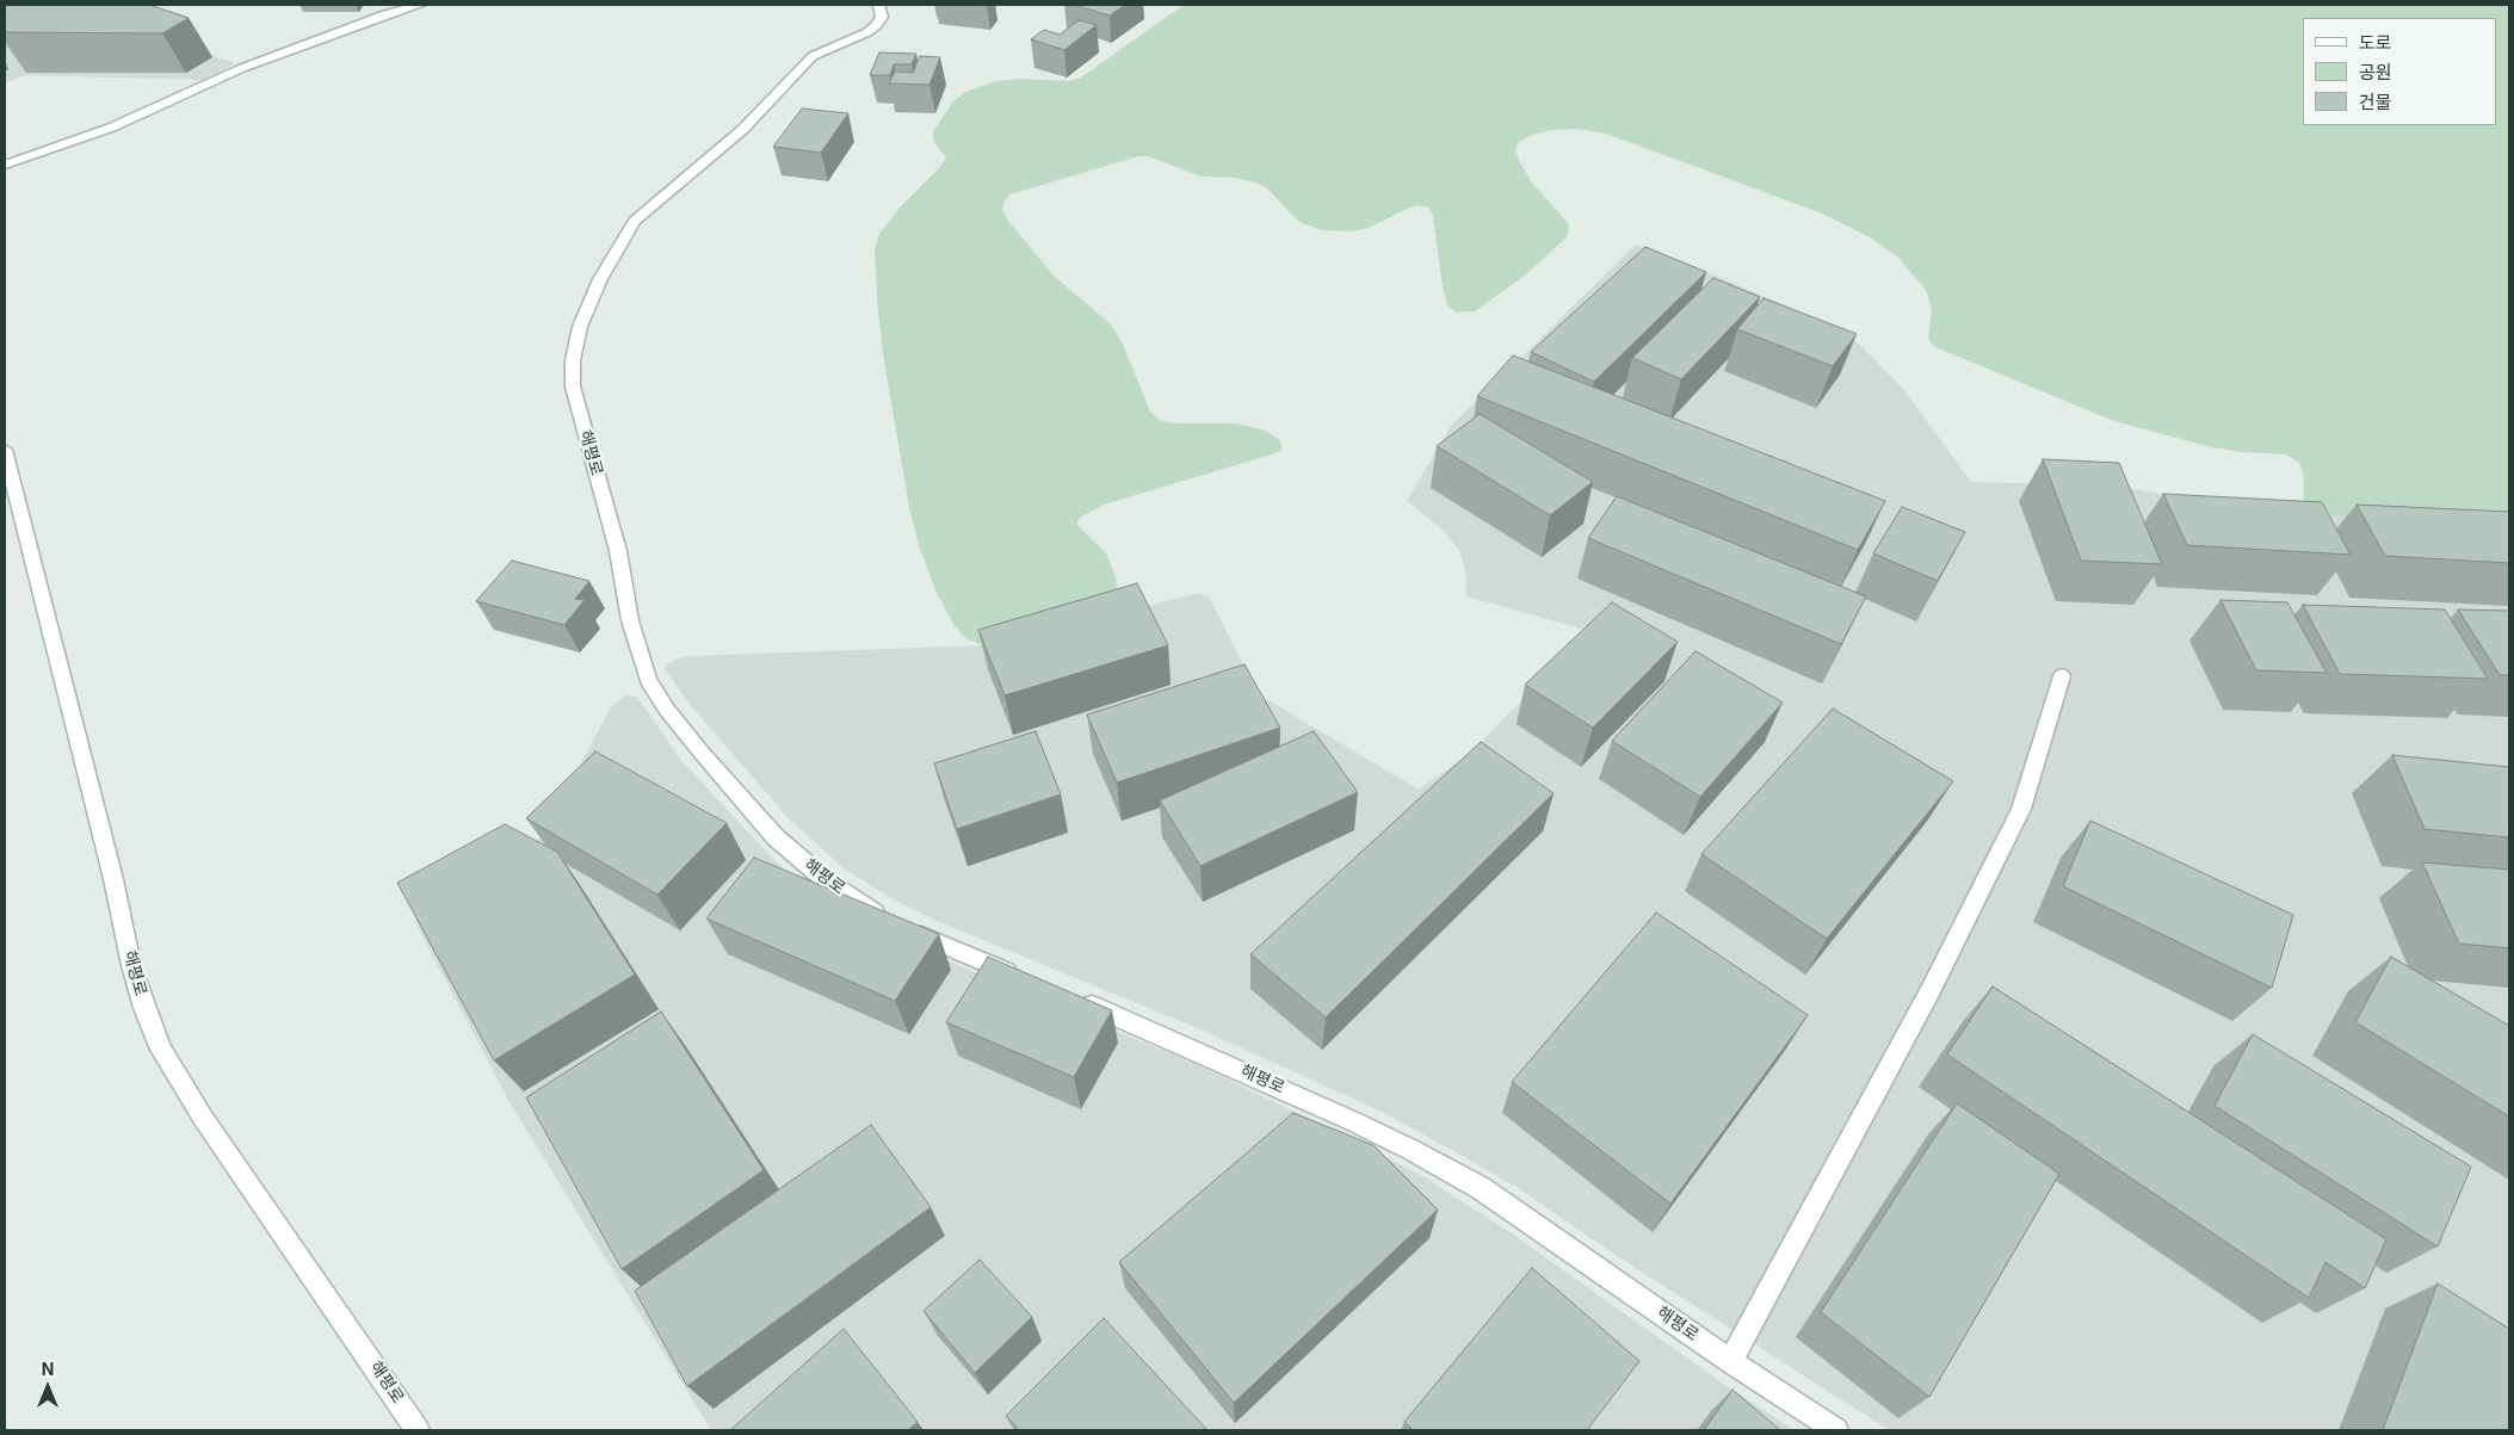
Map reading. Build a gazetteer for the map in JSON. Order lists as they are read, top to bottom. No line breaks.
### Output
{"streets":{"street":["해평로"]},"legend":["도로","공원","건물"],"north":"top"}
